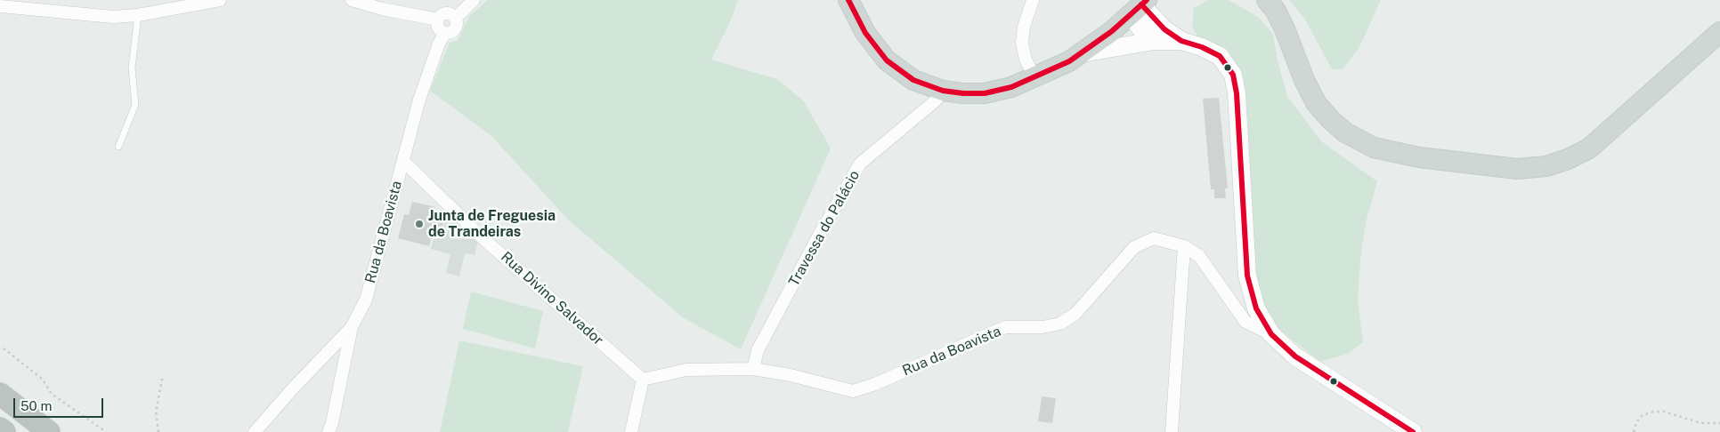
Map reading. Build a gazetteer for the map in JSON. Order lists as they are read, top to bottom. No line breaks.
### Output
{"streets":{"street":["Travessa do Palácio","Rua da Boavista","Rua Divino Salvador"]},"crossings":[["Travessa do Palácio","Rua da Boavista"],["Rua da Boavista","Rua Divino Salvador"]],"places":["Junta de Freguesia de Trandeiras"],"scale_bar":"50 m"}
